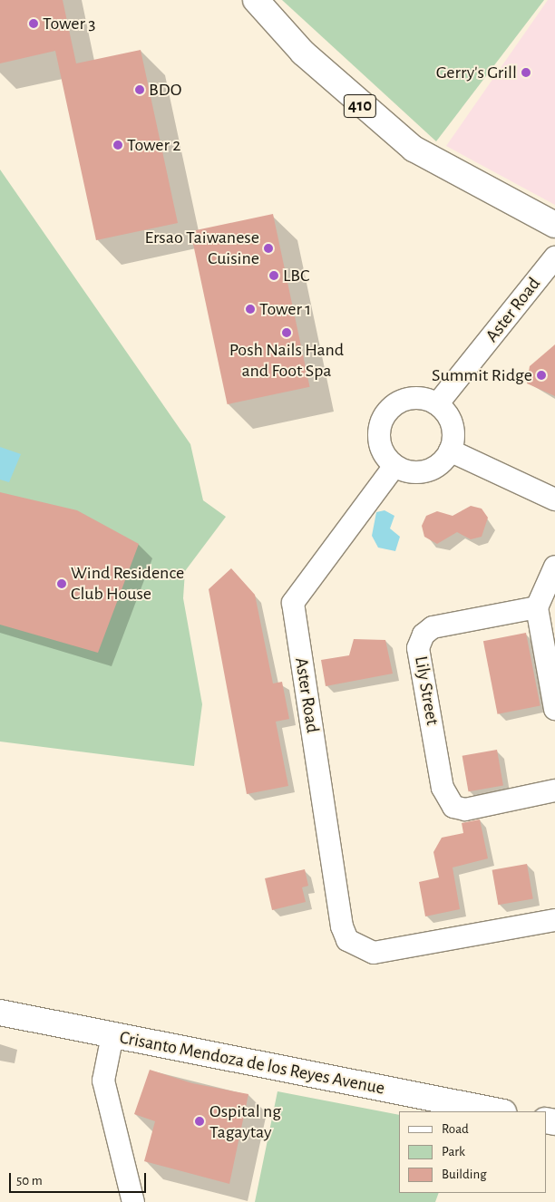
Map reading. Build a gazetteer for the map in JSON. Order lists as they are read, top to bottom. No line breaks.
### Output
{"streets":{"main road":["410","Crisanto Mendoza de los Reyes Avenue"],"street":["Aster Road","Lily Street"]},"places":["Tower 3","Gerry's Grill","BDO","Tower 2","Ersao Taiwanese Cuisine","LBC","Tower 1","Posh Nails Hand and Foot Spa","Summit Ridge","Wind Residence Club House","Ospital ng Tagaytay"],"legend":["Road","Park","Building"],"scale_bar":"50 m"}
